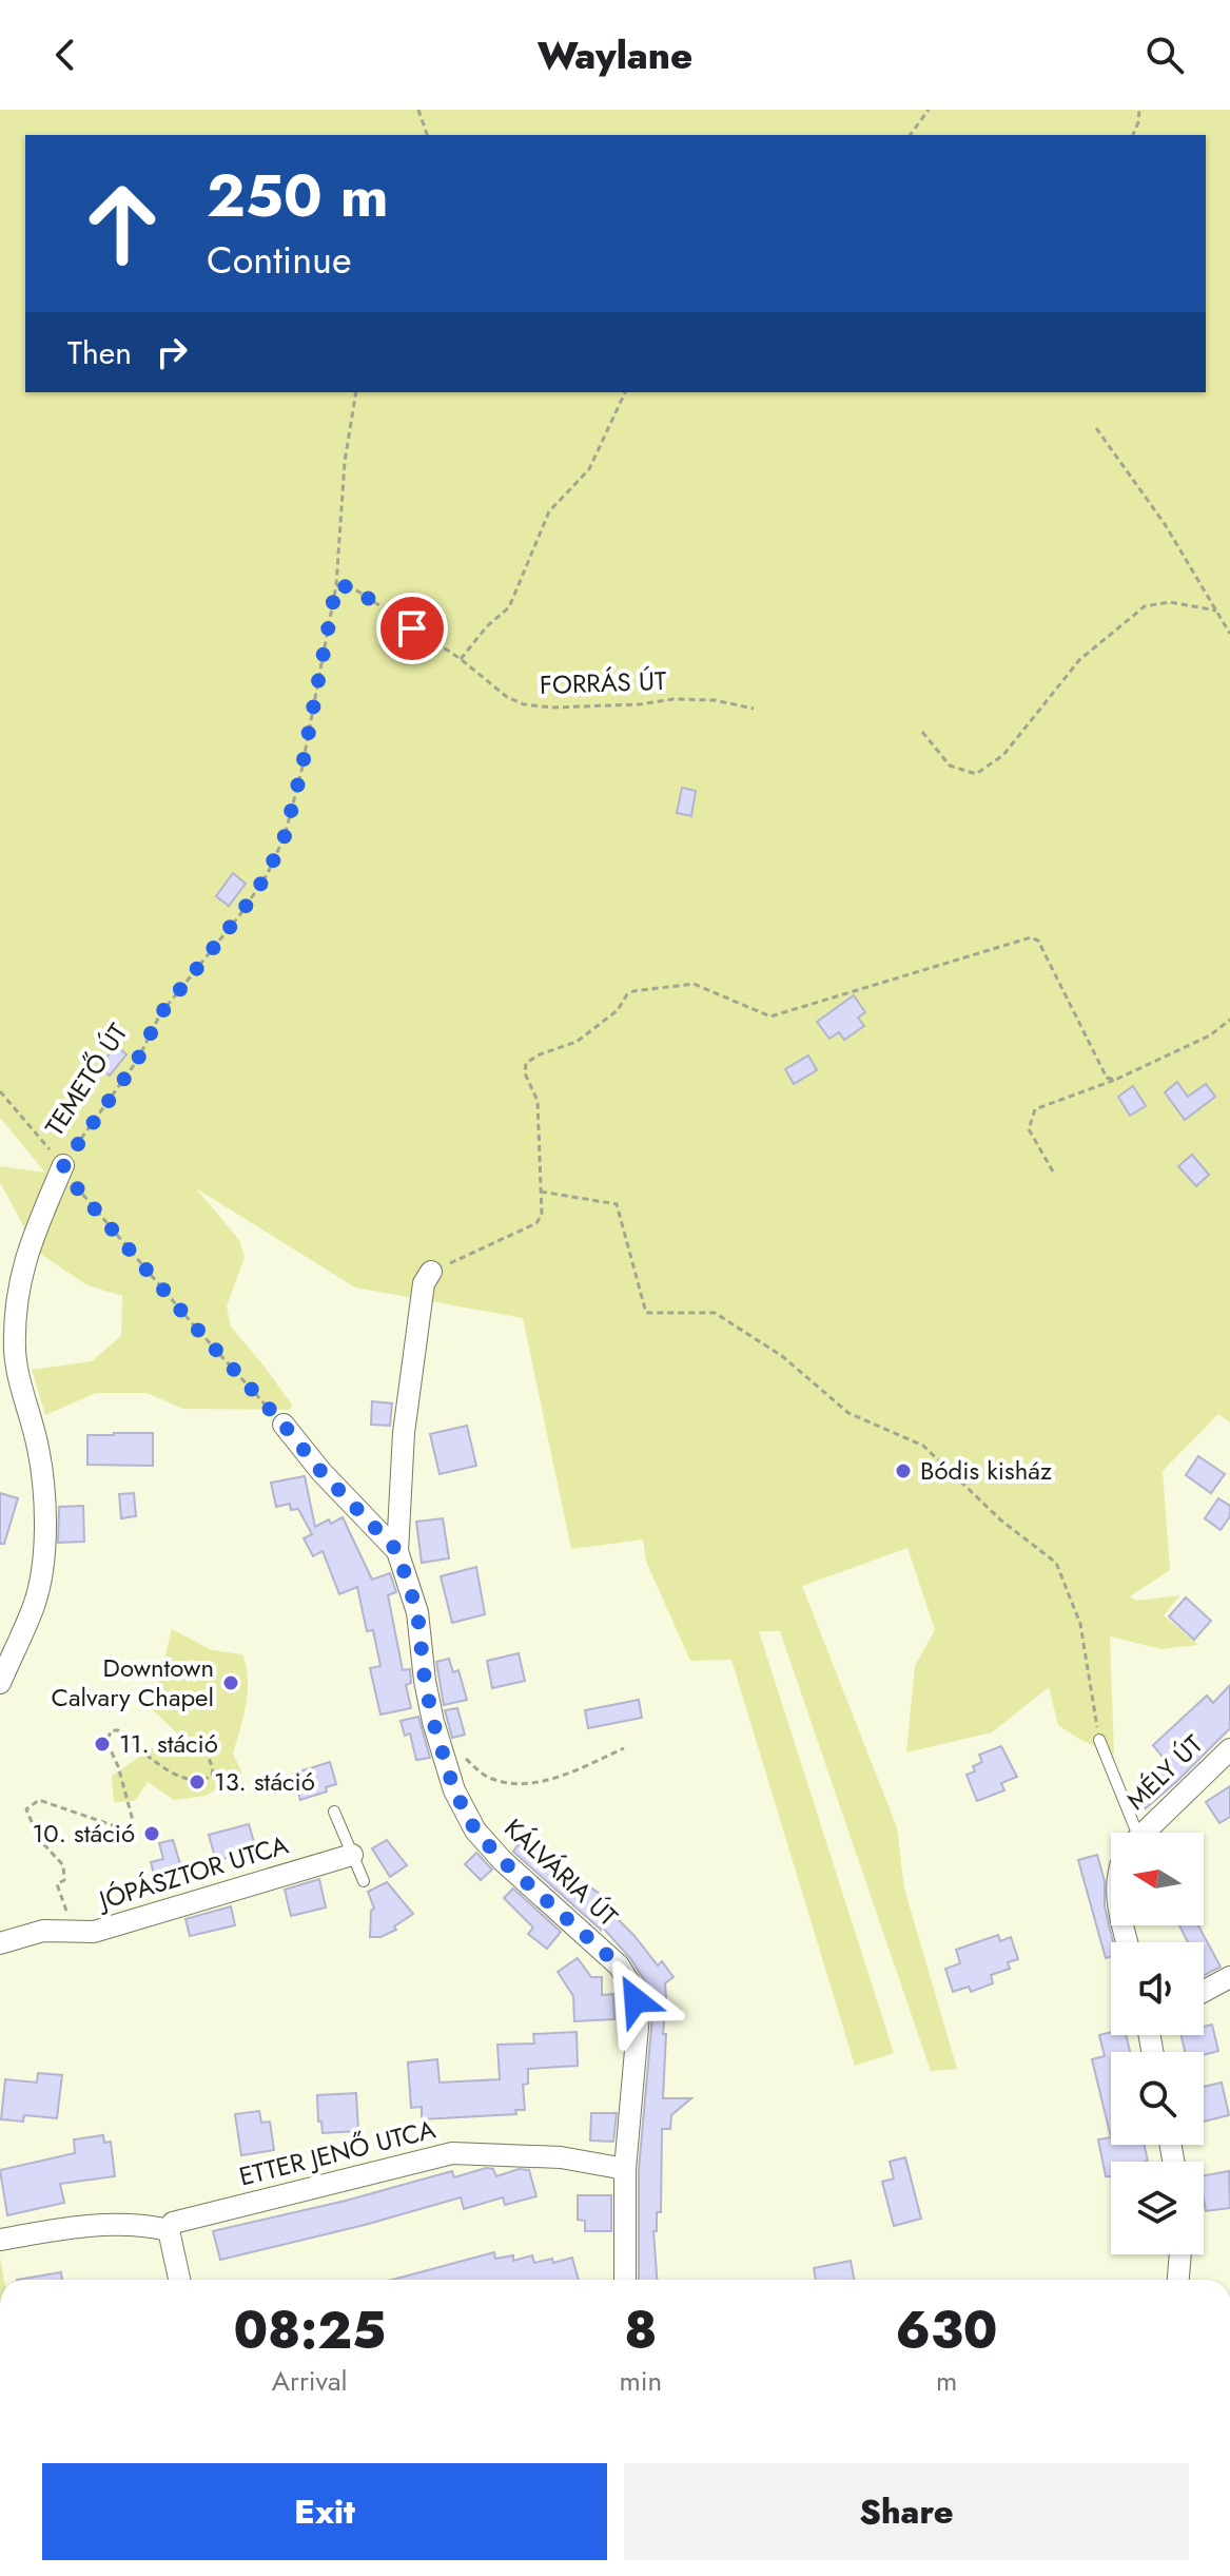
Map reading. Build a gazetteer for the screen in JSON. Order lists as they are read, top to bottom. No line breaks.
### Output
{"streets":{"street":["TEMETŐ ÚT","MÉLY ÚT","JÓPÁSZTOR UTCA","KÁLVÁRIA ÚT","ETTER JENŐ UTCA"],"path":["FORRÁS ÚT"]},"crossings":[["FORRÁS ÚT","TEMETŐ ÚT"],["KÁLVÁRIA ÚT","ETTER JENŐ UTCA"]],"places":["Bódis kisház","Downtown Calvary Chapel","11. stáció","13. stáció","10. stáció"],"north":"left","page":{"header":"Waylane","turn":["250 m","Continue"],"then":"Then","eta":["08:25","Arrival","8","min","630","m"],"buttons":["Exit","Share"]}}
